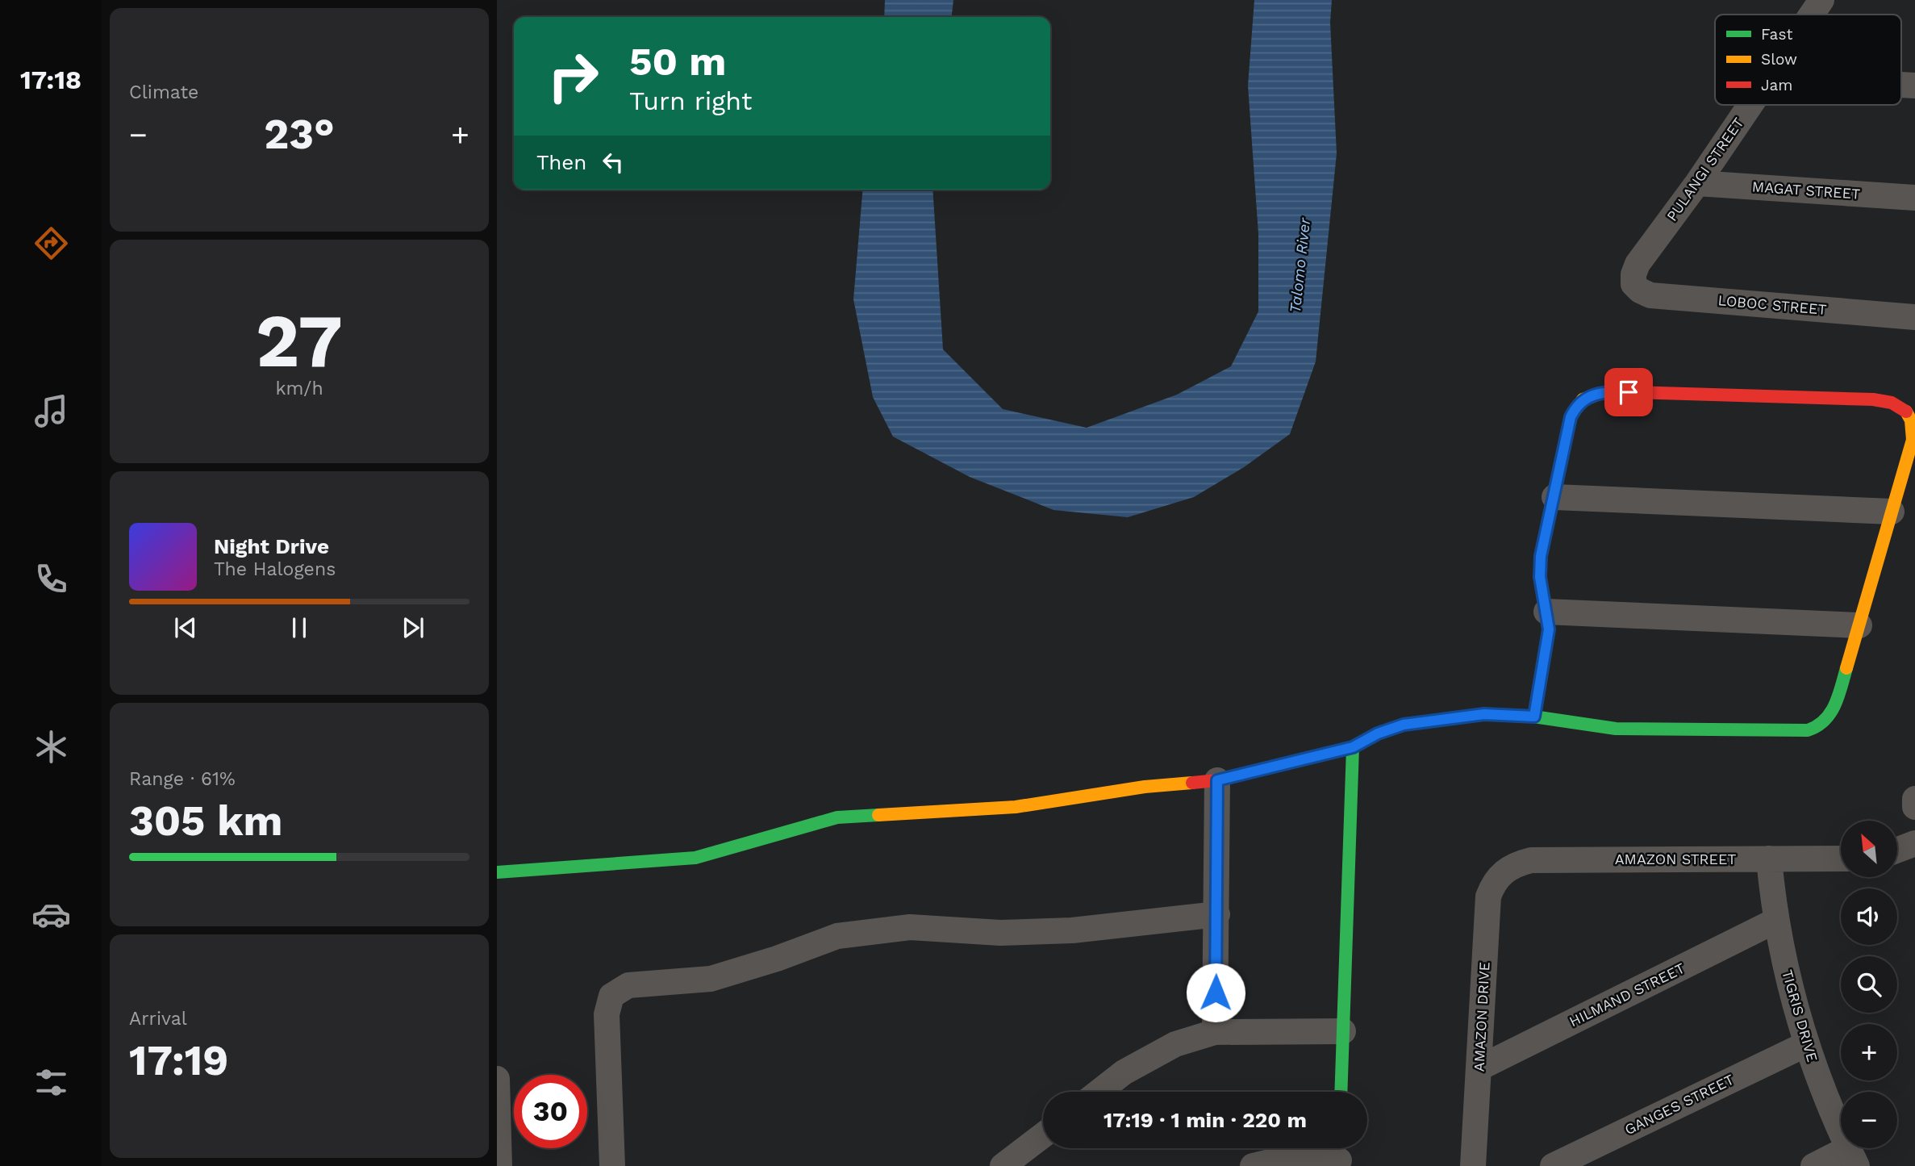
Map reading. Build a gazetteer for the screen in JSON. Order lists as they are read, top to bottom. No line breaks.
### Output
{"streets":{"street":["PULANGI STREET","MAGAT STREET","LOBOC STREET","AMAZON STREET","HILMAND STREET","TIGRIS DRIVE","AMAZON DRIVE","GANGES STREET"]},"crossings":[["PULANGI STREET","MAGAT STREET"],["PULANGI STREET","LOBOC STREET"],["AMAZON STREET","TIGRIS DRIVE"],["AMAZON STREET","AMAZON DRIVE"],["HILMAND STREET","TIGRIS DRIVE"],["HILMAND STREET","AMAZON DRIVE"],["TIGRIS DRIVE","GANGES STREET"]],"water":["Talomo River"],"legend":["Fast","Slow","Jam"],"north":"top left","page":{"tabs":"17:18","tile":["Climate",["27","km/h"],["Range · 61%","305 km"],["Arrival","17:19"]],"turn":["50 m","Turn right"],"heat":["−","23°","+"],"then":"Then","song":["Night Drive","The Halogens"],"map_buttons":["+","−"],"limit":"30","trip":"17:19 · 1 min · 220 m"}}
